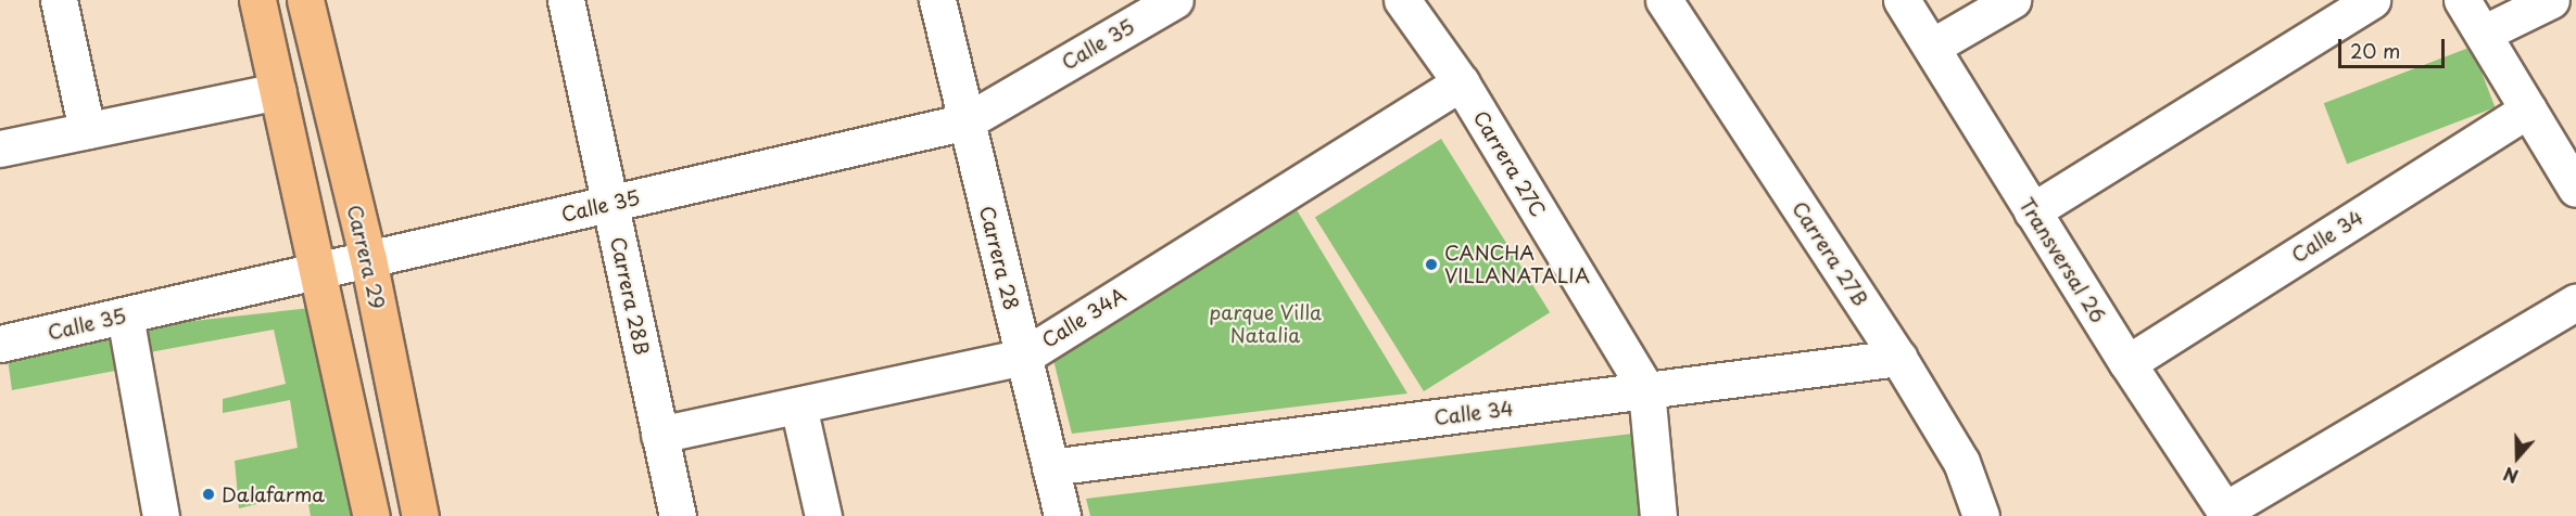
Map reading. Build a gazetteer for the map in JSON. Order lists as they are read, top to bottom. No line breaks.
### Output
{"streets":{"main road":["Carrera 29"],"street":["Calle 35","Carrera 27C","Calle 34","Carrera 27B","Carrera 28","Transversal 26","Carrera 28B","Calle 34A"]},"crossings":[["Calle 35","Carrera 29"],["Calle 35","Carrera 28"],["Calle 35","Carrera 28B"],["Carrera 27C","Calle 34"],["Carrera 27C","Calle 34A"],["Calle 34","Carrera 27B"],["Calle 34","Carrera 28"],["Calle 34","Transversal 26"],["Carrera 28","Calle 34A"],["Carrera 28B","Calle 34A"]],"parks":["parque Villa Natalia"],"places":["CANCHA VILLANATALIA","Dalafarma"],"scale_bar":"20 m","north":"bottom"}
